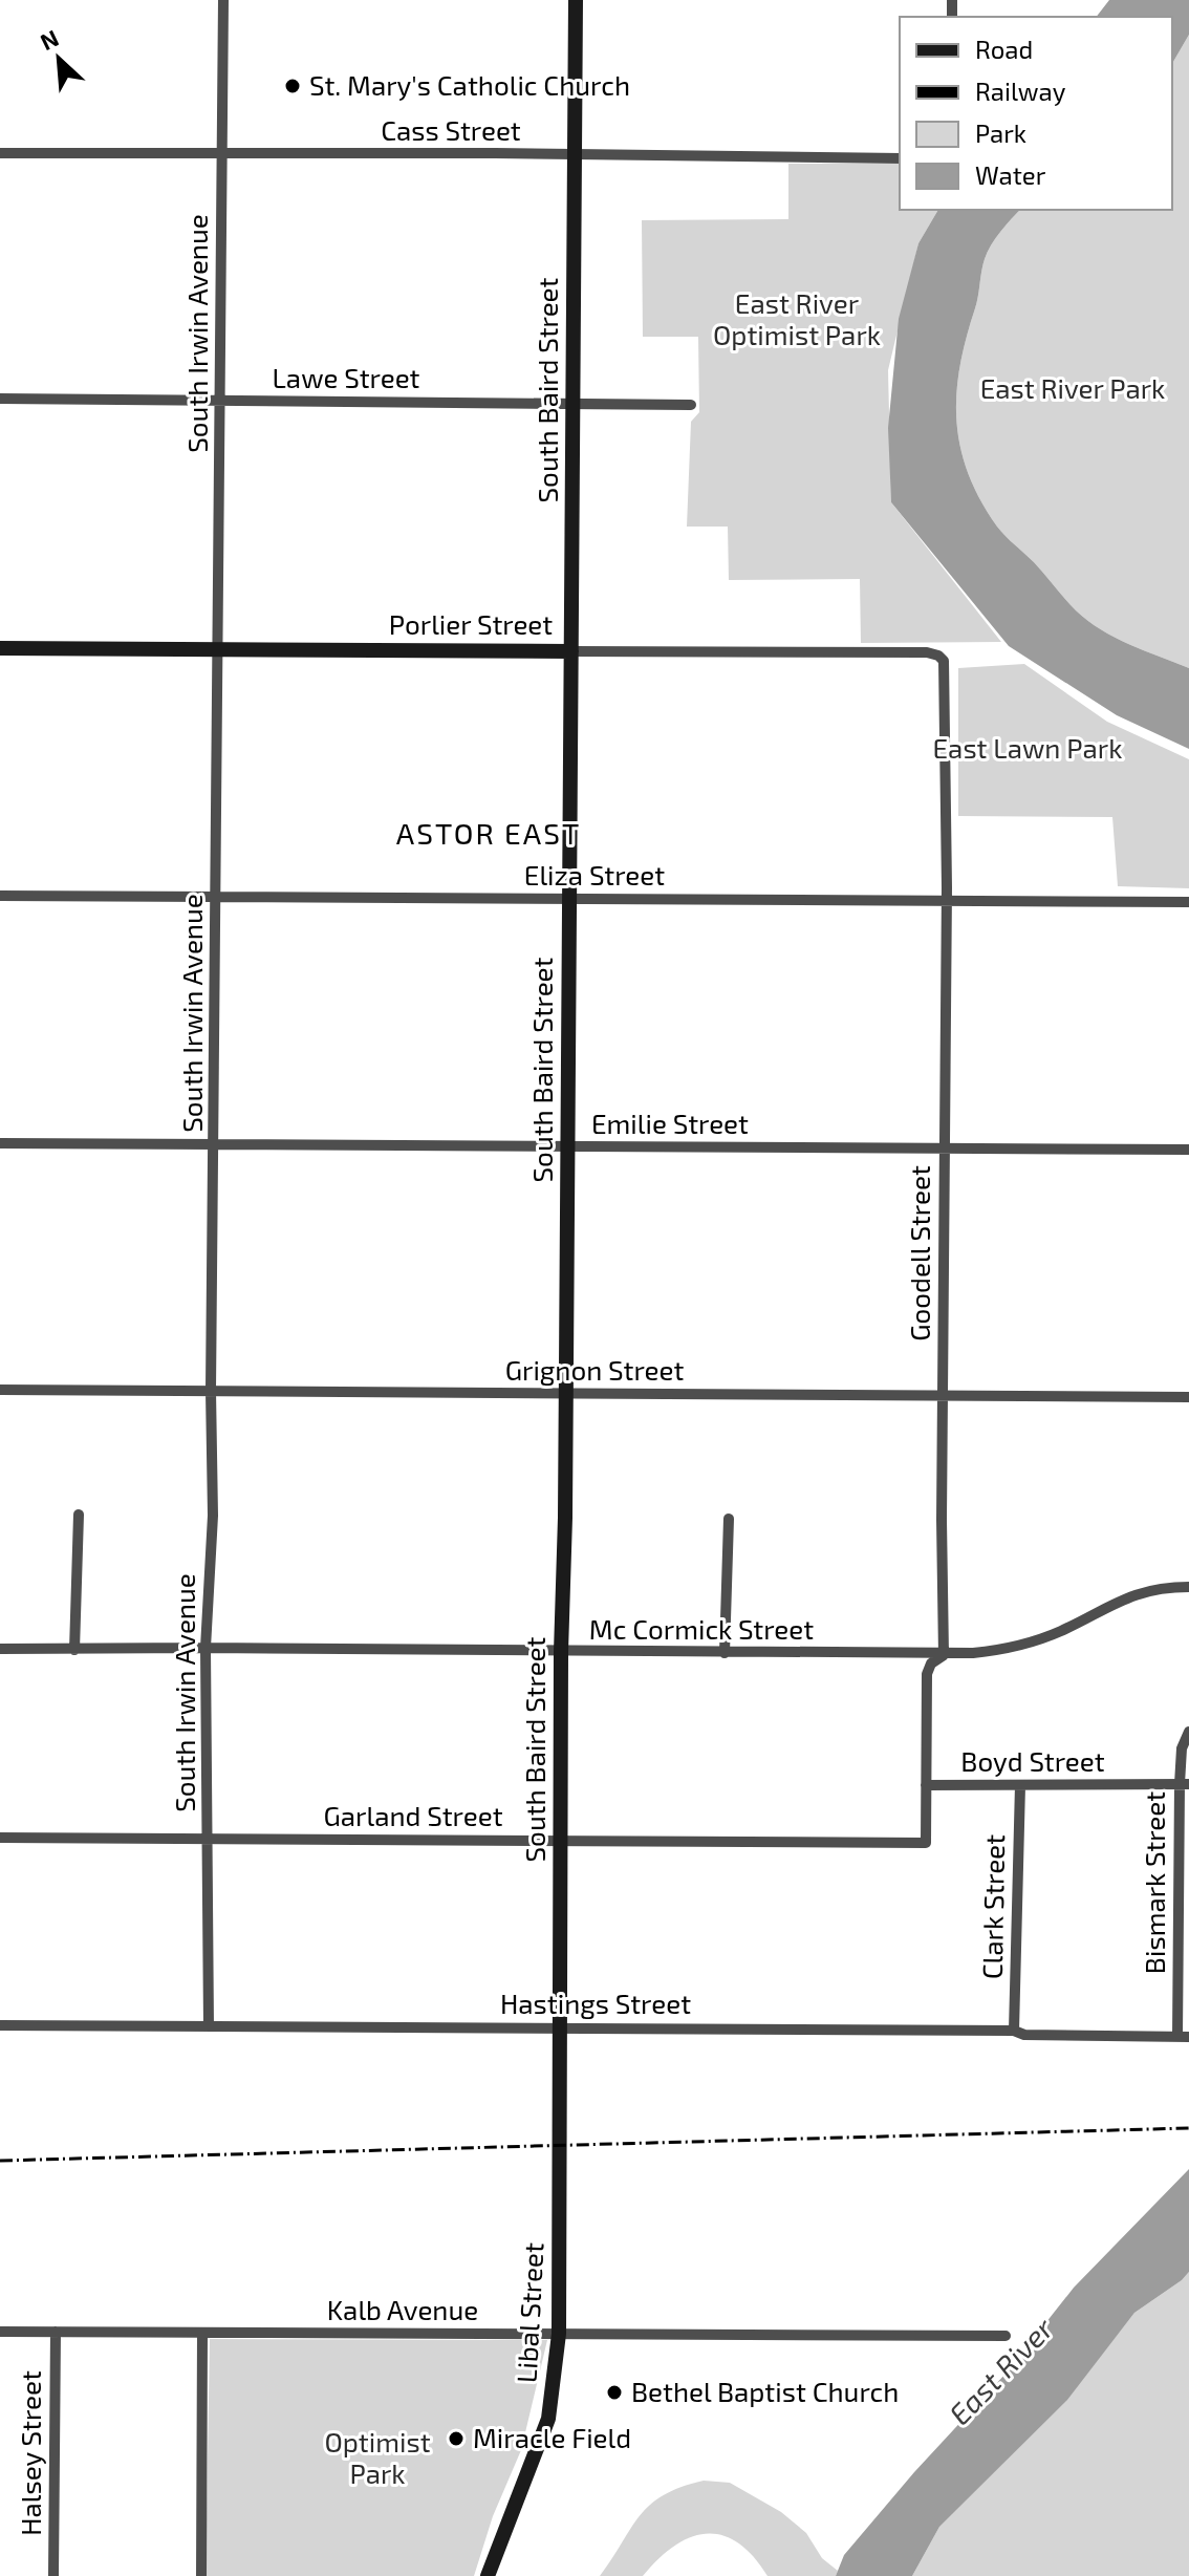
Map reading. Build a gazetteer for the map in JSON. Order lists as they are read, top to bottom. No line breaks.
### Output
{"streets":{"street":["Cass Street","South Irwin Avenue","Lawe Street","South Baird Street","Porlier Street","Eliza Street","Emilie Street","Goodell Street","Grignon Street","Mc Cormick Street","Boyd Street","Garland Street","Bismark Street","Clark Street","Hastings Street","Kalb Avenue","Libal Street","Halsey Street"]},"crossings":[["Cass Street","South Irwin Avenue"],["Cass Street","South Baird Street"],["South Irwin Avenue","Lawe Street"],["South Irwin Avenue","Porlier Street"],["South Irwin Avenue","Eliza Street"],["South Irwin Avenue","Emilie Street"],["South Irwin Avenue","Grignon Street"],["South Irwin Avenue","Mc Cormick Street"],["South Irwin Avenue","Garland Street"],["South Irwin Avenue","Hastings Street"],["Lawe Street","South Baird Street"],["South Baird Street","Porlier Street"],["South Baird Street","Eliza Street"],["South Baird Street","Emilie Street"],["South Baird Street","Grignon Street"],["South Baird Street","Mc Cormick Street"],["South Baird Street","Garland Street"],["South Baird Street","Hastings Street"],["South Baird Street","Libal Street"],["Porlier Street","Goodell Street"],["Eliza Street","Goodell Street"],["Emilie Street","Goodell Street"],["Goodell Street","Grignon Street"],["Goodell Street","Mc Cormick Street"],["Goodell Street","Boyd Street"],["Goodell Street","Garland Street"],["Boyd Street","Bismark Street"],["Boyd Street","Clark Street"],["Bismark Street","Hastings Street"],["Clark Street","Hastings Street"],["Kalb Avenue","Libal Street"],["Kalb Avenue","Halsey Street"]],"districts":["ASTOR EAST"],"water":["East River"],"parks":["East River Optimist Park","East River Park","East Lawn Park","Optimist Park"],"places":["St. Mary's Catholic Church","Bethel Baptist Church","Miracle Field"],"legend":["Road","Railway","Park","Water"],"north":"top left"}
